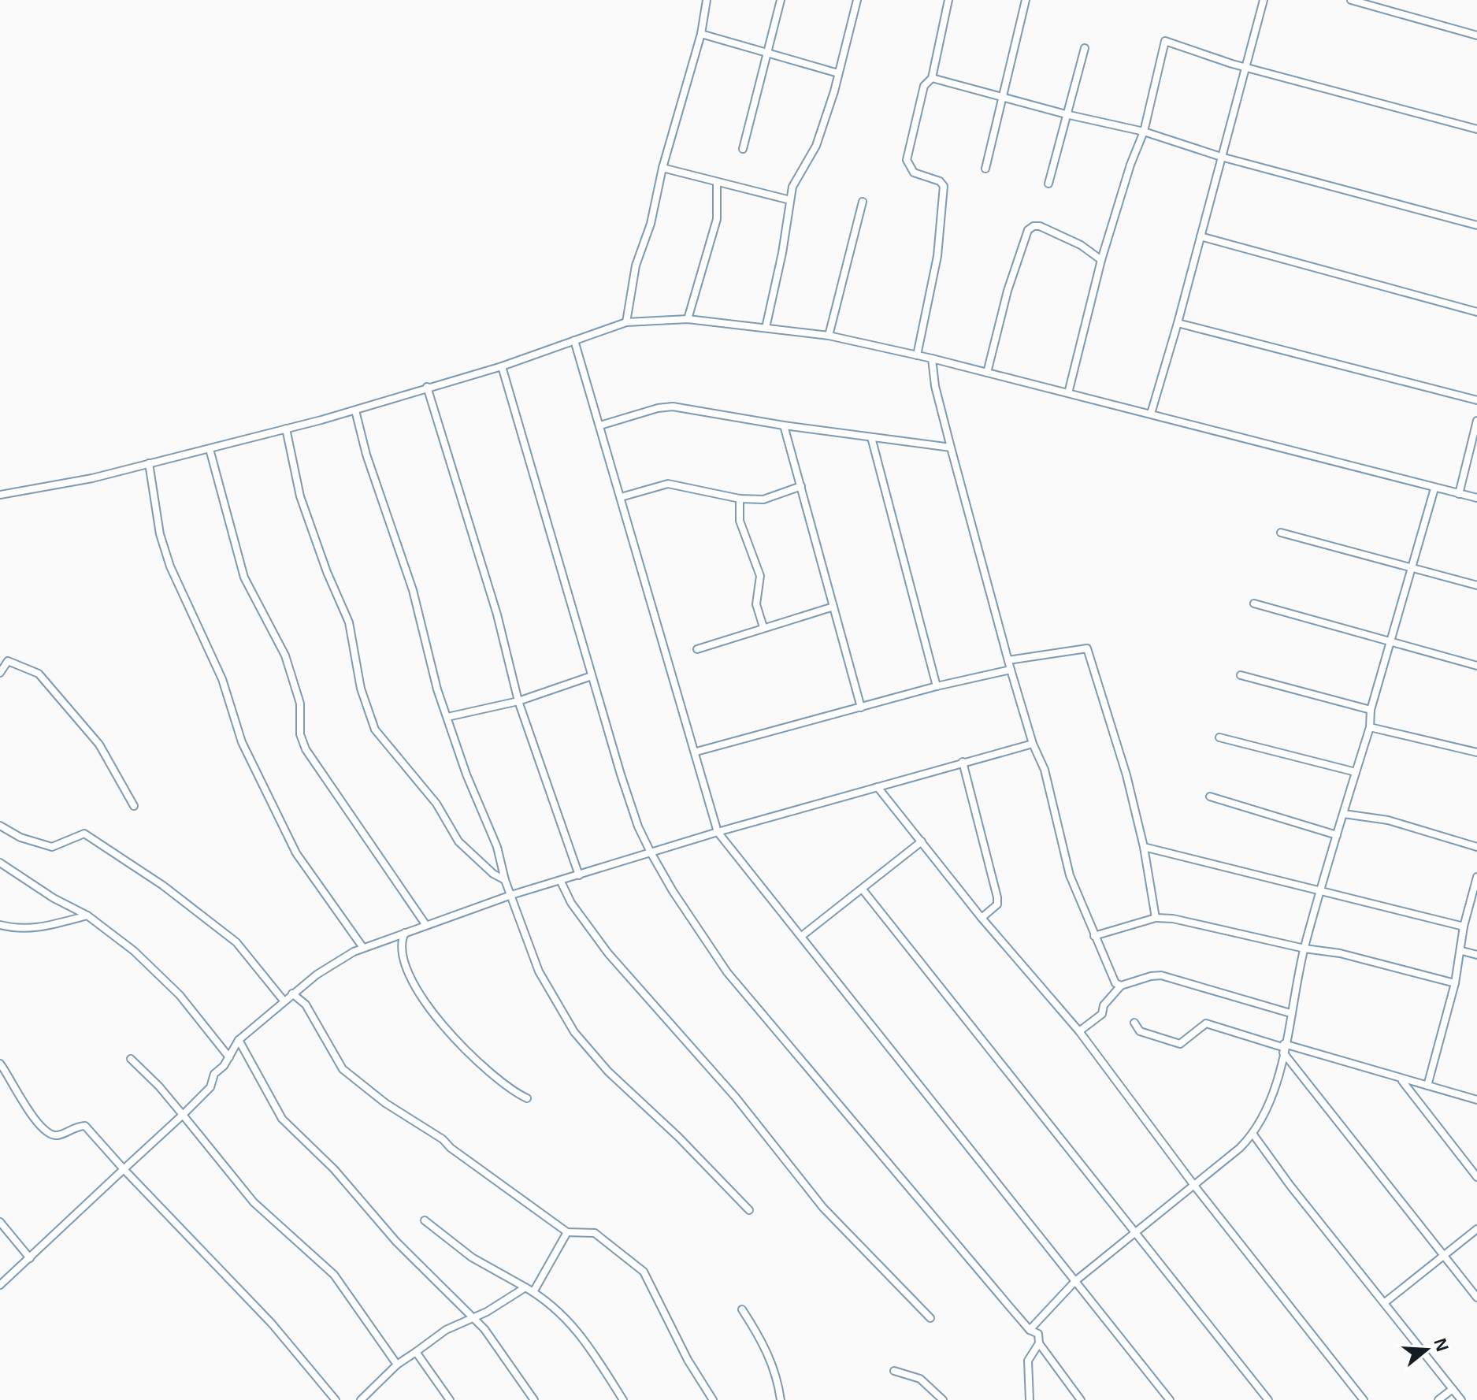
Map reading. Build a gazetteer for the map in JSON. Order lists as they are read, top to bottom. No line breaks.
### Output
{"north":"right"}
